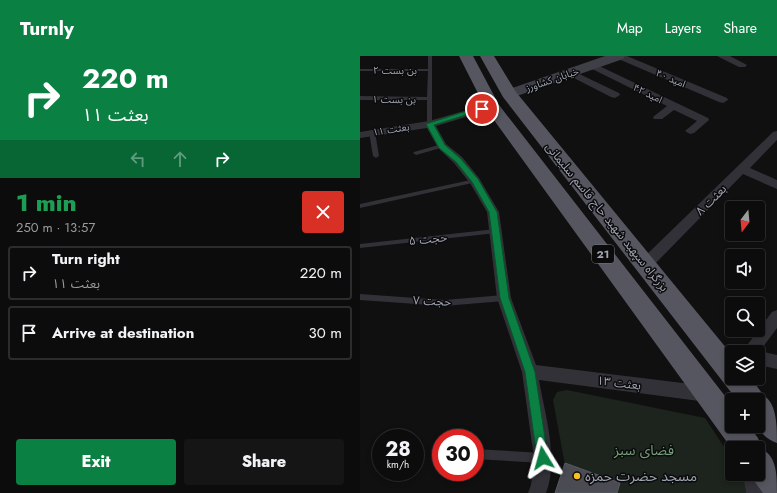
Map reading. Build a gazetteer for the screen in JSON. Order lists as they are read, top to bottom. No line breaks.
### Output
{"streets":{"highway":["بزرگراه سپهبد شهید حاج قاسم سلیمانی","21"],"main road":["خیابان کشاورز"],"street":["امید ۴۰","امید ۴۲","بعثت ۱۱","بعثت ۸","بعثت ۱۳"],"lane":["بن بست ۲","بن بست ۱","حجت ۵","حجت ۷"]},"crossings":[["امید ۴۰","خیابان کشاورز"],["خیابان کشاورز","امید ۴۲"],["خیابان کشاورز","بعثت ۱۱"],["خیابان کشاورز","بزرگراه سپهبد شهید حاج قاسم سلیمانی"],["بعثت ۱۱","بزرگراه سپهبد شهید حاج قاسم سلیمانی"],["بعثت ۸","بزرگراه سپهبد شهید حاج قاسم سلیمانی"],["بزرگراه سپهبد شهید حاج قاسم سلیمانی","بعثت ۱۳"]],"parks":["فضای سبز"],"places":["مسجد حضرت حمزه"],"north":"bottom","page":{"header":"Turnly","nav":["Map","Layers","Share"],"turn":["220 m","بعثت ۱۱"],"heading":["1 min","250 m · 13:57"],"map_buttons":["+","−"],"list":[{"name":"Turn right","note":"بعثت ۱۱","value":"220 m"},{"name":"Arrive at destination","value":"30 m"}],"speed":"28 km/h","limit":"30","buttons":["Exit","Share"]}}
